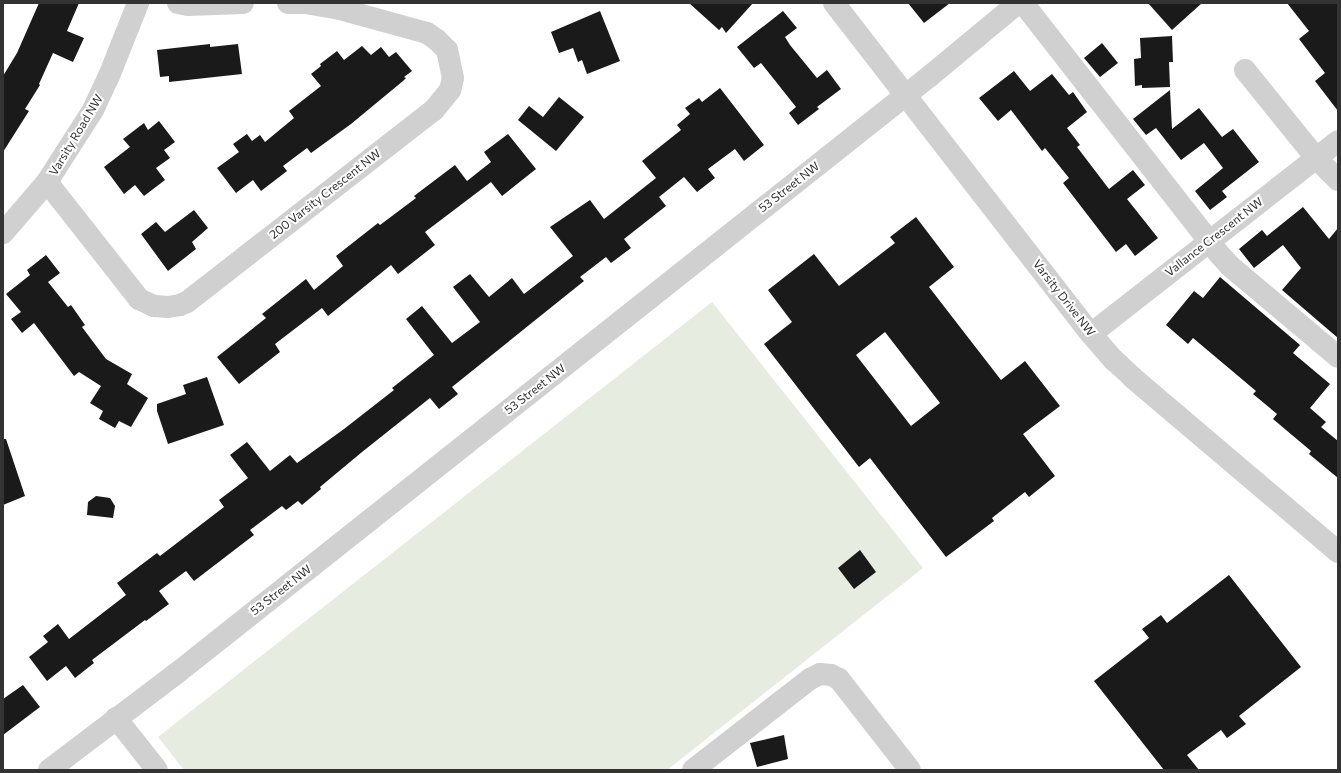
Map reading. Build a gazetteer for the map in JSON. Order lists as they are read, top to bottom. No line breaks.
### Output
{"streets":{"street":["Varsity Road NW","53 Street NW","200 Varsity Crescent NW","Vallance Crescent NW","Varsity Drive NW"]},"crossings":[["Varsity Road NW","200 Varsity Crescent NW"],["53 Street NW","Varsity Drive NW"],["Vallance Crescent NW","Varsity Drive NW"]]}
